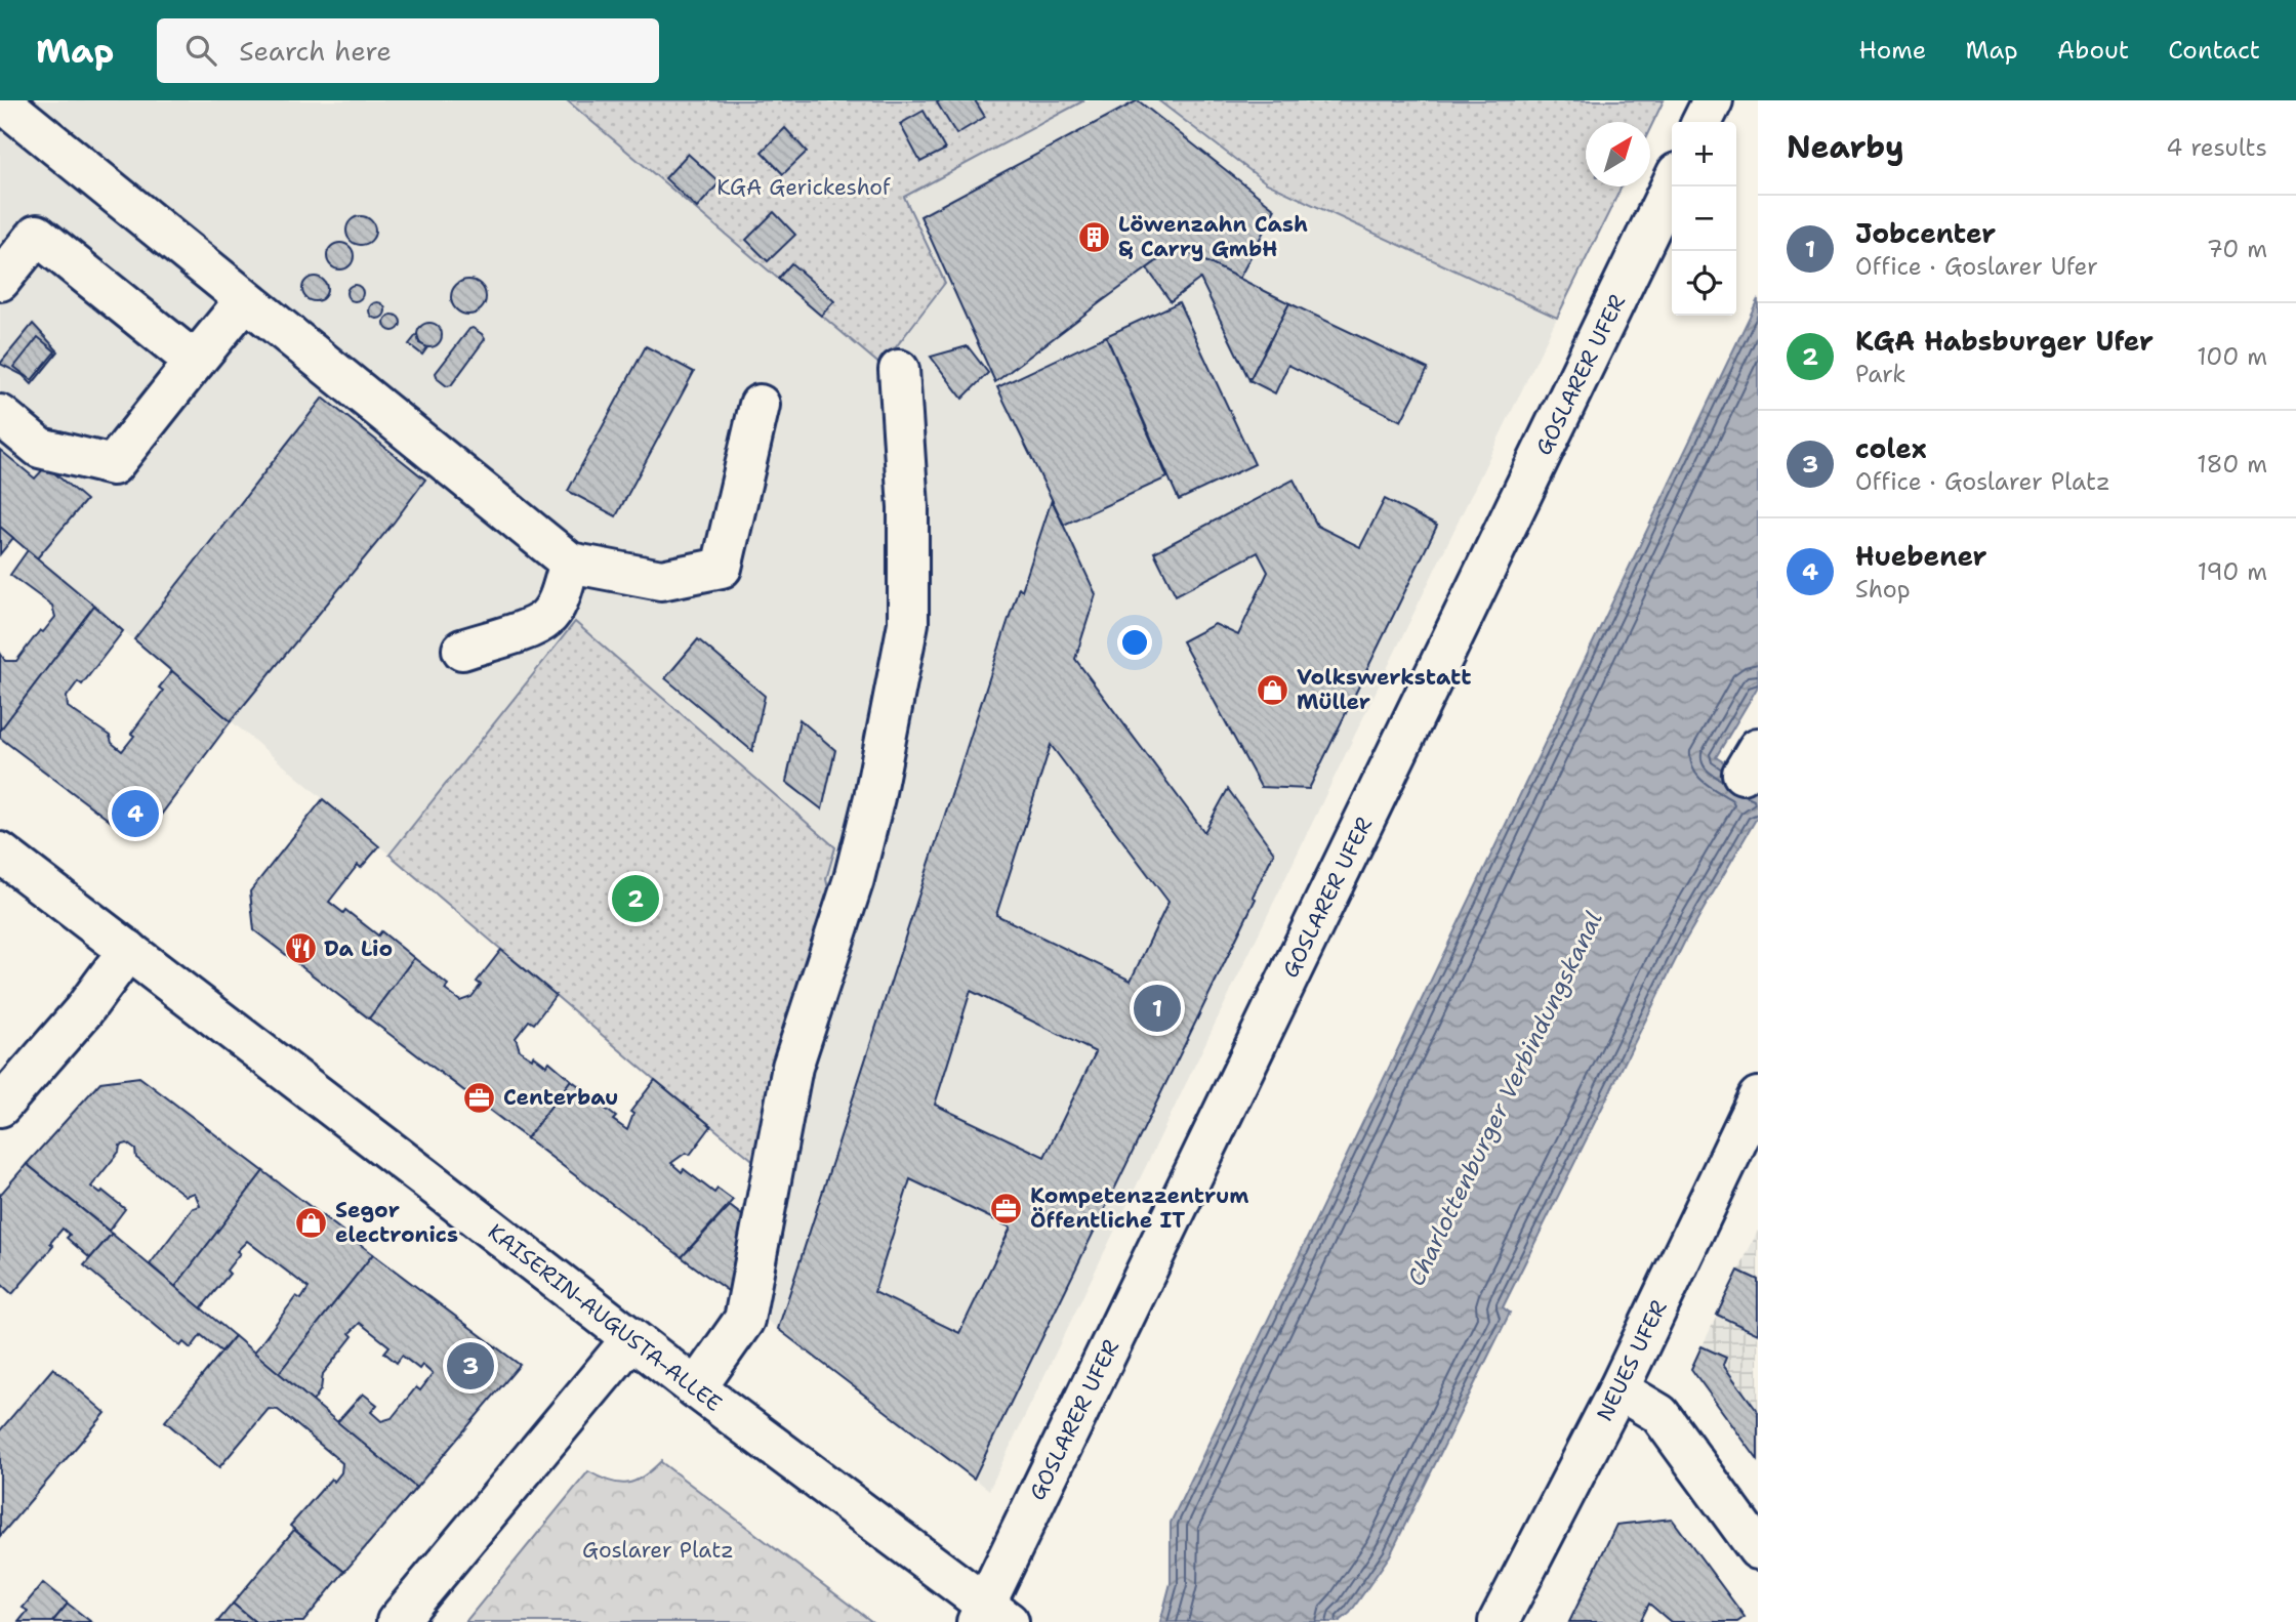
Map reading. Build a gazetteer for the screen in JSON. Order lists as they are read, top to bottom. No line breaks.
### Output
{"streets":{"street":["GOSLARER UFER","KAISERIN-AUGUSTA-ALLEE","NEUES UFER"]},"crossings":[["GOSLARER UFER","KAISERIN-AUGUSTA-ALLEE"]],"water":["Charlottenburger Verbindungskanal"],"parks":["KGA Gerickeshof","Goslarer Platz"],"places":{"building":["Löwenzahn Cash & Carry GmbH"],"shop":["Volkswerkstatt Müller","Segor electronics"],"restaurant":["Da Lio"],"office":["Centerbau","Kompetenzzentrum Öffentliche IT"]},"north":"top right","page":{"header":"Map","search":"Search here","nav":["Home","Map","About","Contact"],"heading":["Nearby","4 results"],"map_buttons":["+","−"],"list":[{"mark":"1","name":"Jobcenter","note":"Office · Goslarer Ufer","value":"70 m"},{"mark":"2","name":"KGA Habsburger Ufer","note":"Park","value":"100 m"},{"mark":"3","name":"colex","note":"Office · Goslarer Platz","value":"180 m"},{"mark":"4","name":"Huebener","note":"Shop","value":"190 m"}],"pins":["4","2","1","3"]}}
